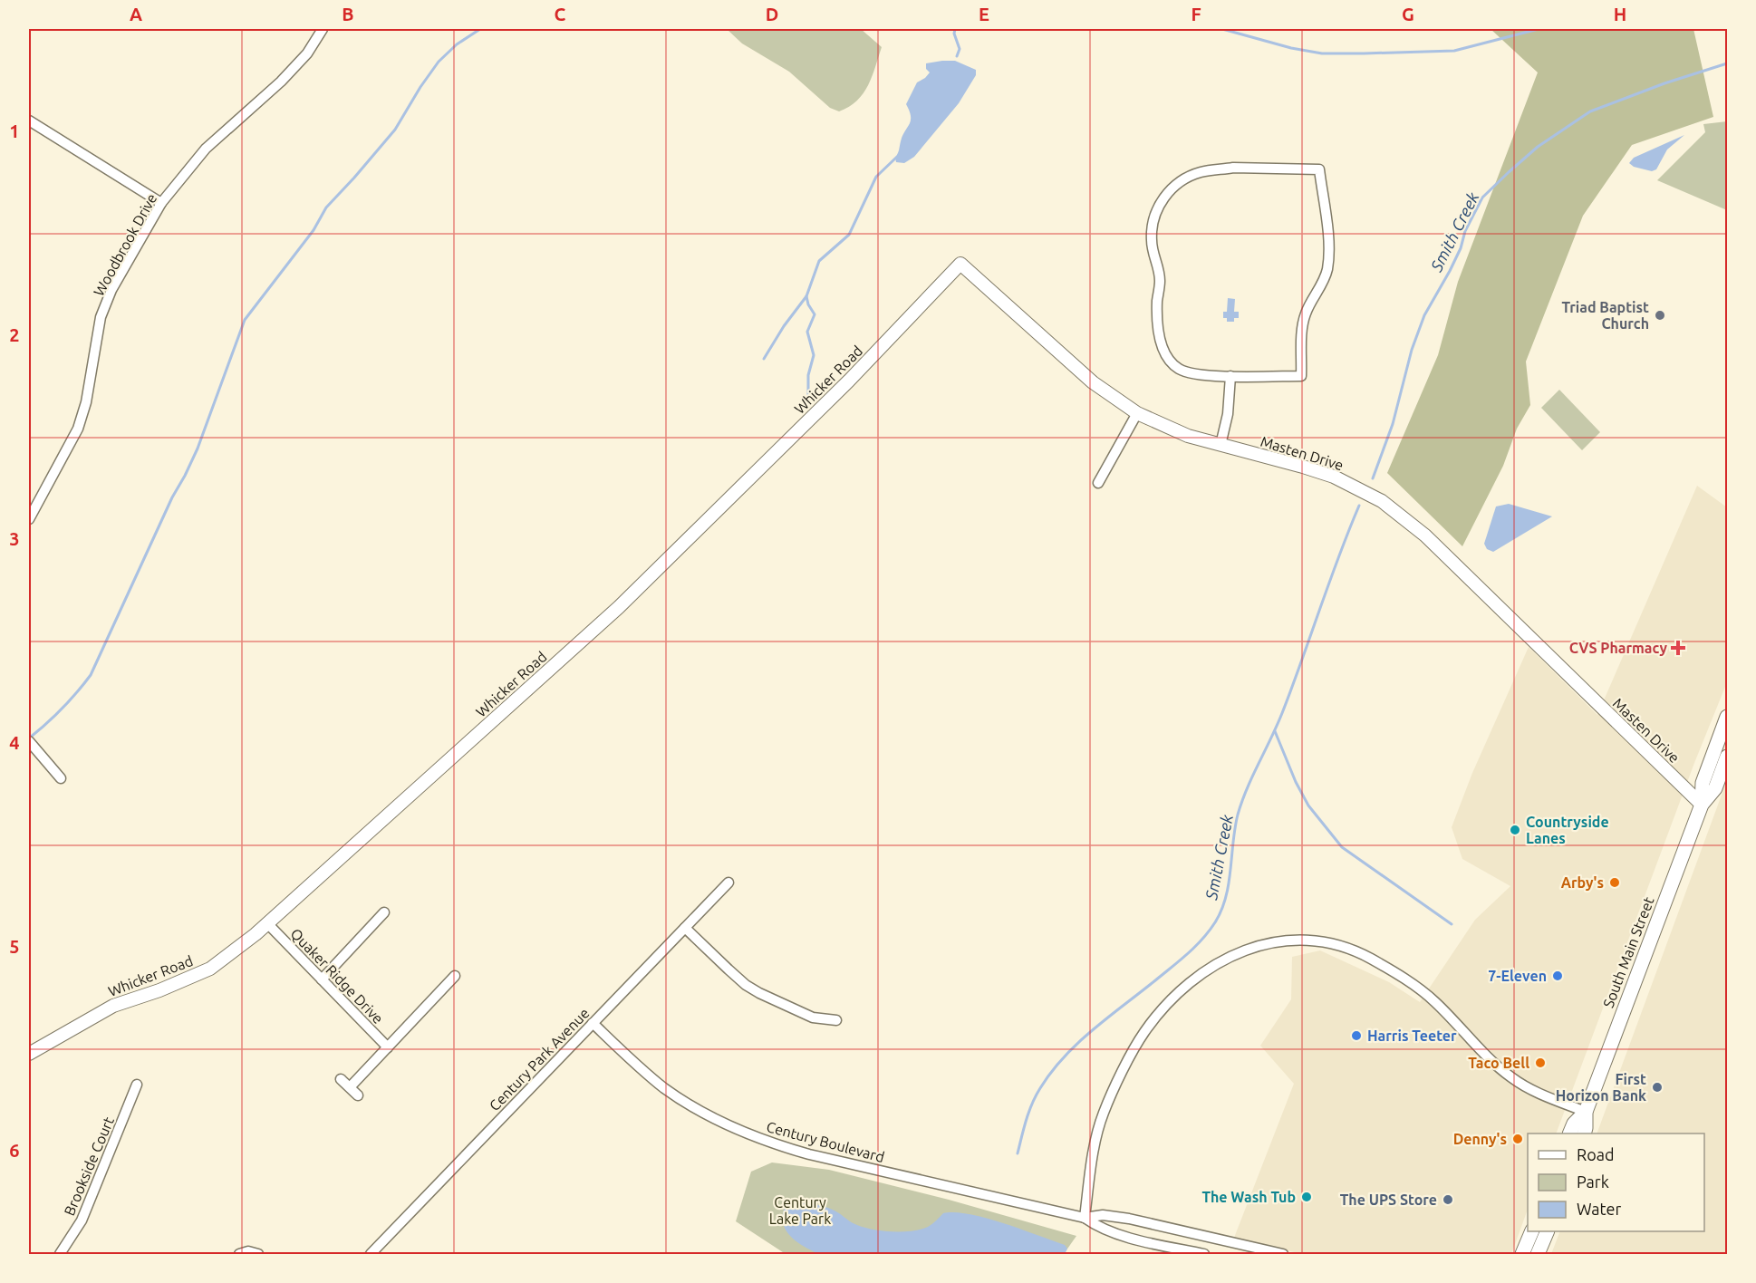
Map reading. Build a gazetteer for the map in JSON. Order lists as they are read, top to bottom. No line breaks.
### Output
{"streets":{"main road":["South Main Street"],"street":["Woodbrook Drive","Whicker Road","Masten Drive","Quaker Ridge Drive","Century Park Avenue","Century Boulevard","Brookside Court"]},"crossings":[["Whicker Road","Masten Drive"],["Whicker Road","Quaker Ridge Drive"],["Masten Drive","South Main Street"],["Century Park Avenue","Century Boulevard"]],"water":["Smith Creek"],"parks":["Century Lake Park"],"places":{"other":["Triad Baptist Church","Countryside Lanes","Arby's","7-Eleven","Harris Teeter","Taco Bell","First Horizon Bank","Denny's","The Wash Tub","The UPS Store"],"health":["CVS Pharmacy"]},"legend":["Road","Park","Water"],"grid":{"columns":["A","B","C","D","E","F","G","H"],"rows":["1","2","3","4","5","6"]}}
